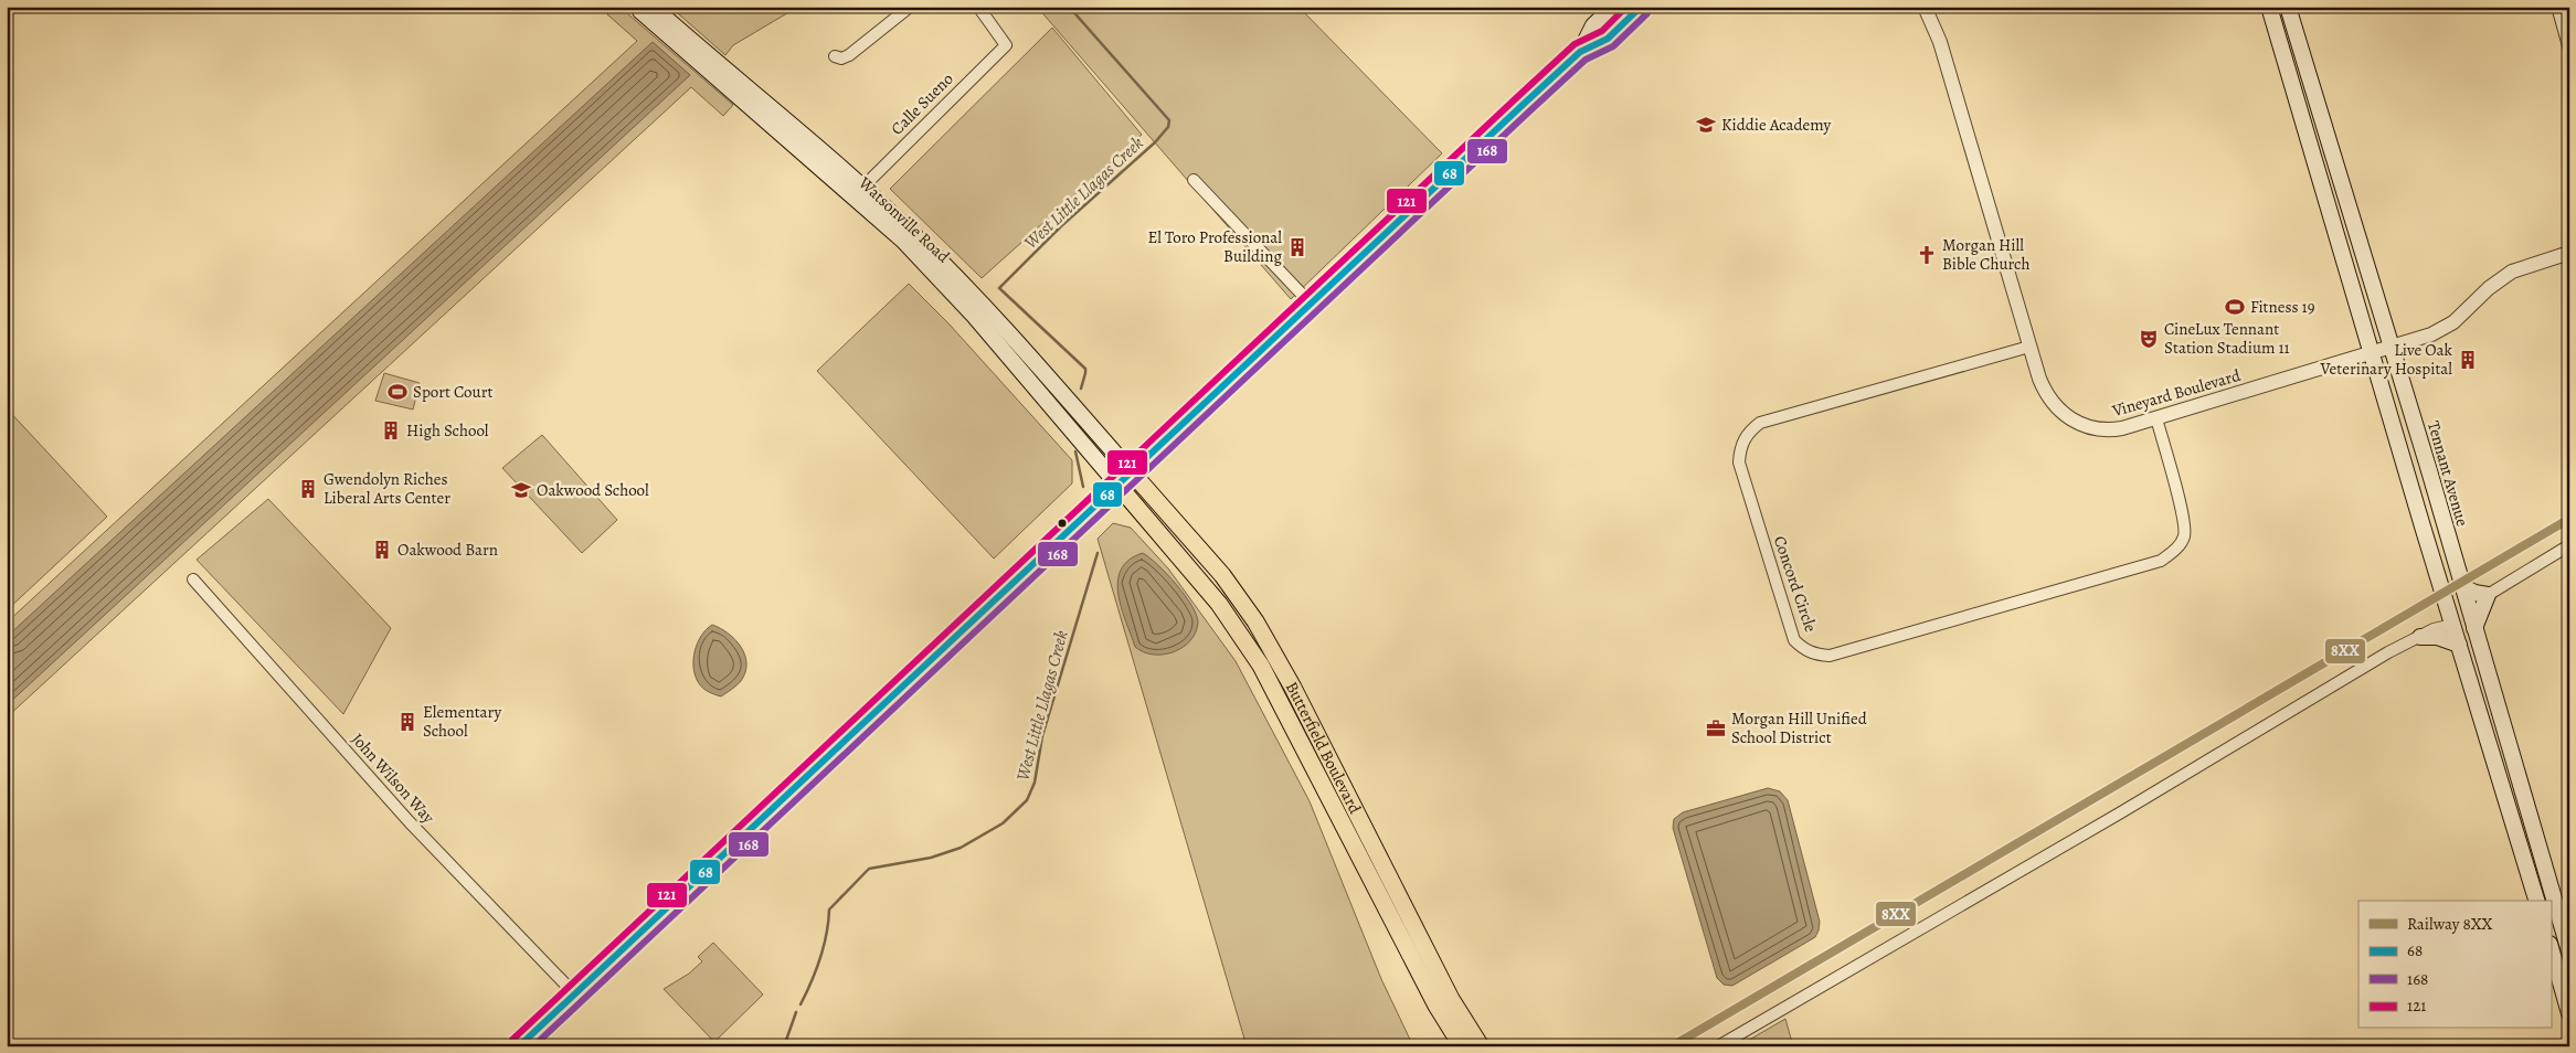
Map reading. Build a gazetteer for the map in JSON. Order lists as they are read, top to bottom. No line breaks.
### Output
{"streets":{"main road":["Watsonville Road","Tennant Avenue","Butterfield Boulevard"],"street":["Calle Sueno","Vineyard Boulevard","Concord Circle","John Wilson Way"]},"crossings":[["Calle Sueno","Watsonville Road"],["Watsonville Road","Butterfield Boulevard"],["Vineyard Boulevard","Tennant Avenue"],["Vineyard Boulevard","Concord Circle"]],"water":["West Little Llagas Creek"],"places":{"school or university":["Kiddie Academy","Oakwood School"],"building":["El Toro Professional Building","Live Oak Veterinary Hospital","High School","Gwendolyn Riches Liberal Arts Center","Oakwood Barn","Elementary School"],"church":["Morgan Hill Bible Church"],"sports":["Fitness 19","Sport Court"],"theatre":["CineLux Tennant Station Stadium 11"],"office":["Morgan Hill Unified School District"]},"lines":["transit line 68","transit line 121","transit line 168","rail line 8XX"],"legend":["Railway 8XX","68","168","121"]}
